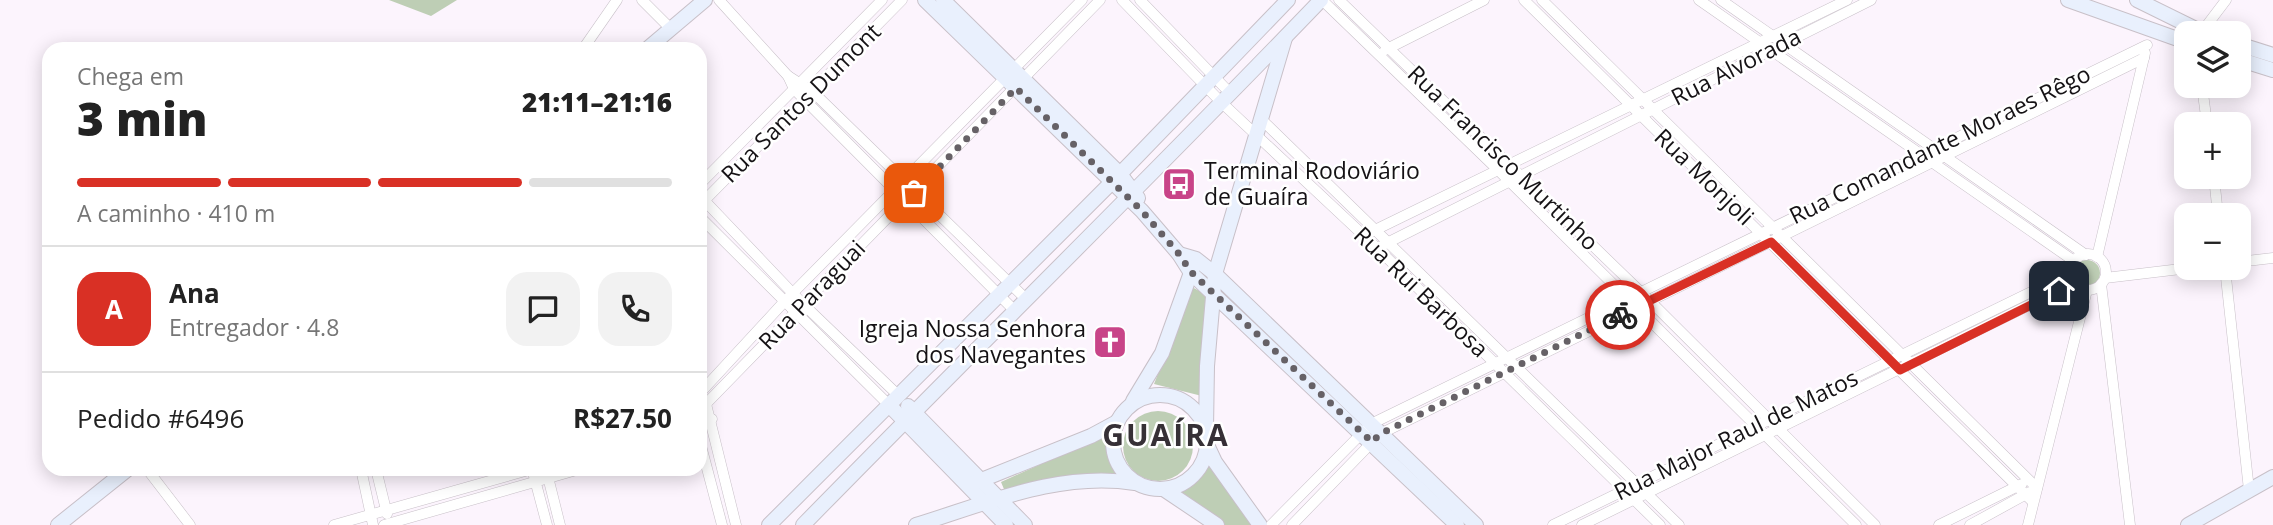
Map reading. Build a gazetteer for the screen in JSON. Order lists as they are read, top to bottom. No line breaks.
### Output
{"streets":{"street":["Rua Alvorada","Rua Santos Dumont","Rua Comandante Moraes Rêgo","Rua Francisco Murtinho","Rua Monjoli","Rua Rui Barbosa","Rua Paraguai","Rua Major Raul de Matos"]},"crossings":[["Rua Alvorada","Rua Francisco Murtinho"],["Rua Alvorada","Rua Monjoli"],["Rua Alvorada","Rua Rui Barbosa"],["Rua Comandante Moraes Rêgo","Rua Francisco Murtinho"],["Rua Comandante Moraes Rêgo","Rua Monjoli"],["Rua Comandante Moraes Rêgo","Rua Rui Barbosa"],["Rua Francisco Murtinho","Rua Major Raul de Matos"],["Rua Monjoli","Rua Major Raul de Matos"],["Rua Rui Barbosa","Rua Major Raul de Matos"]],"districts":["GUAÍRA"],"places":{"bus stop":["Terminal Rodoviário de Guaíra"],"church":["Igreja Nossa Senhora dos Navegantes"]},"page":{"map_buttons":["+","−"],"heading":["3 min","Chega em","21:11–21:16"],"panel":["Ana","Entregador · 4.8","Pedido #6496","R$27.50"],"bar":"A caminho · 410 m","round":"A"}}
